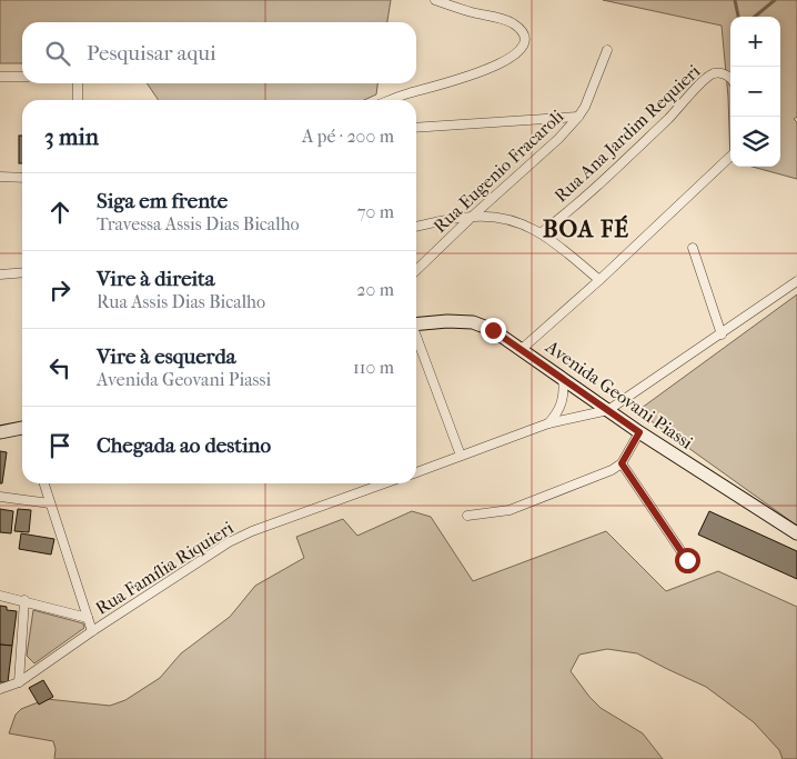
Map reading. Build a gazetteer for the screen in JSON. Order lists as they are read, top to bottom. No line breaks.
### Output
{"streets":{"main road":["Avenida Geovani Piassi"],"street":["Rua Ana Jardim Requieri","Rua Eugenio Fracaroli","Rua Família Riquieri"]},"districts":["BOA FÉ"],"page":{"map_buttons":["+","−"],"search":"Pesquisar aqui","heading":["3 min","A pé · 200 m"],"list":[["Siga em frente","Travessa Assis Dias Bicalho","70 m"],["Vire à direita","Rua Assis Dias Bicalho","20 m"],["Vire à esquerda","Avenida Geovani Piassi","110 m"],"Chegada ao destino"]}}
